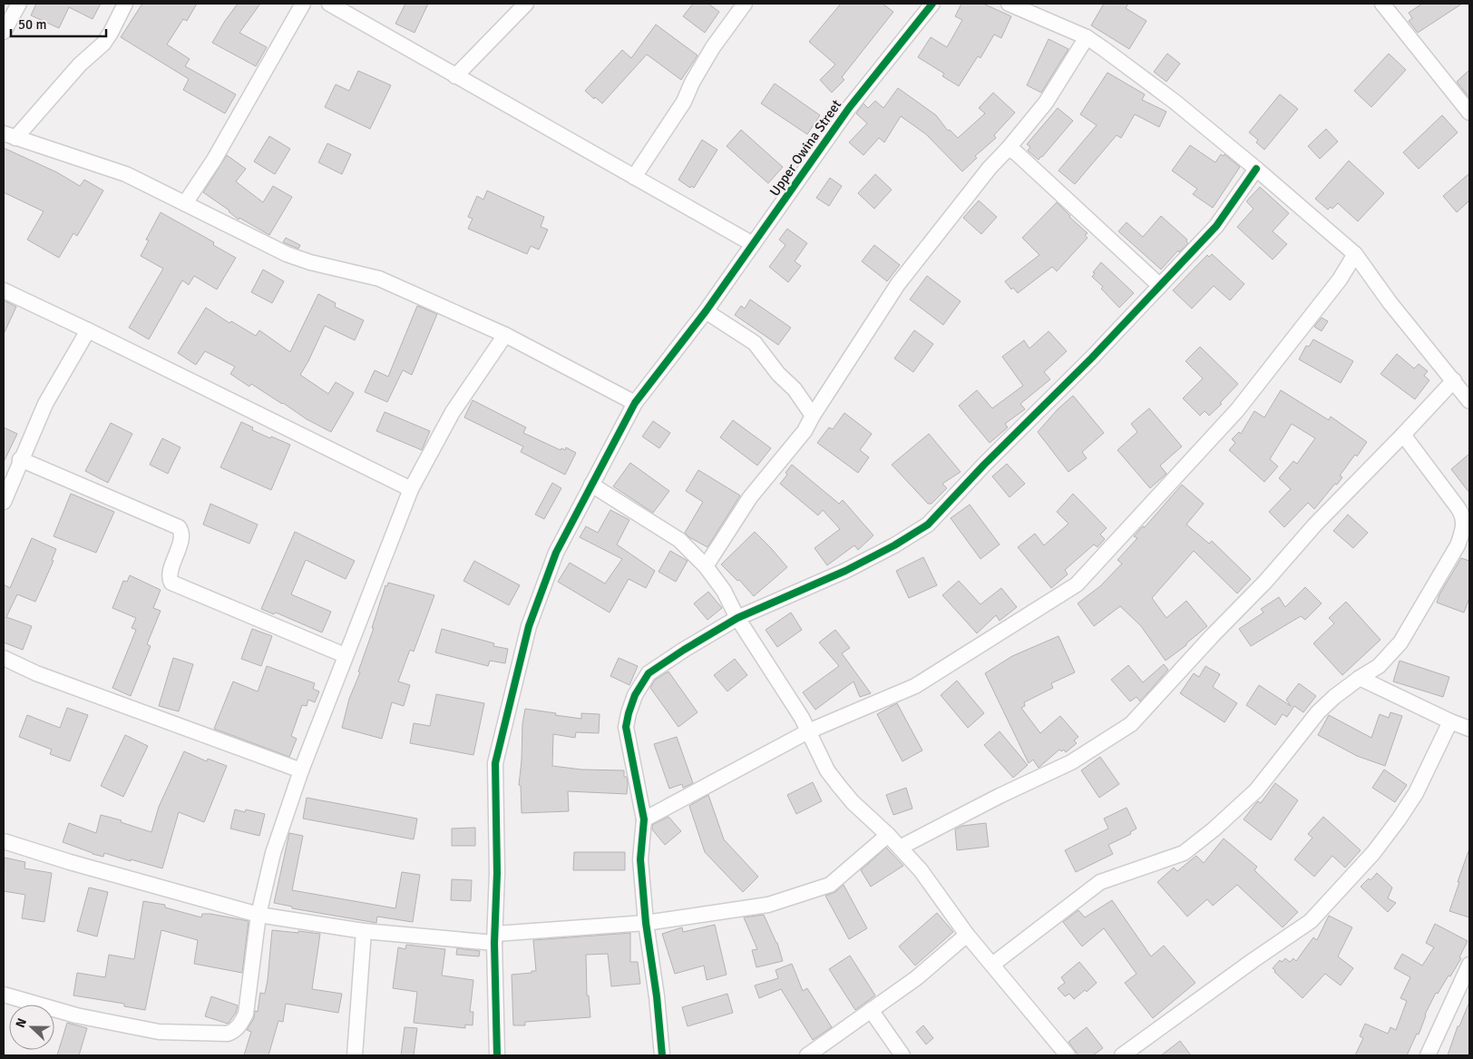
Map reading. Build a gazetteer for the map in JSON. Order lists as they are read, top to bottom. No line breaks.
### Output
{"streets":{"street":["Upper Owina Street"]},"scale_bar":"50 m","north":"left"}
